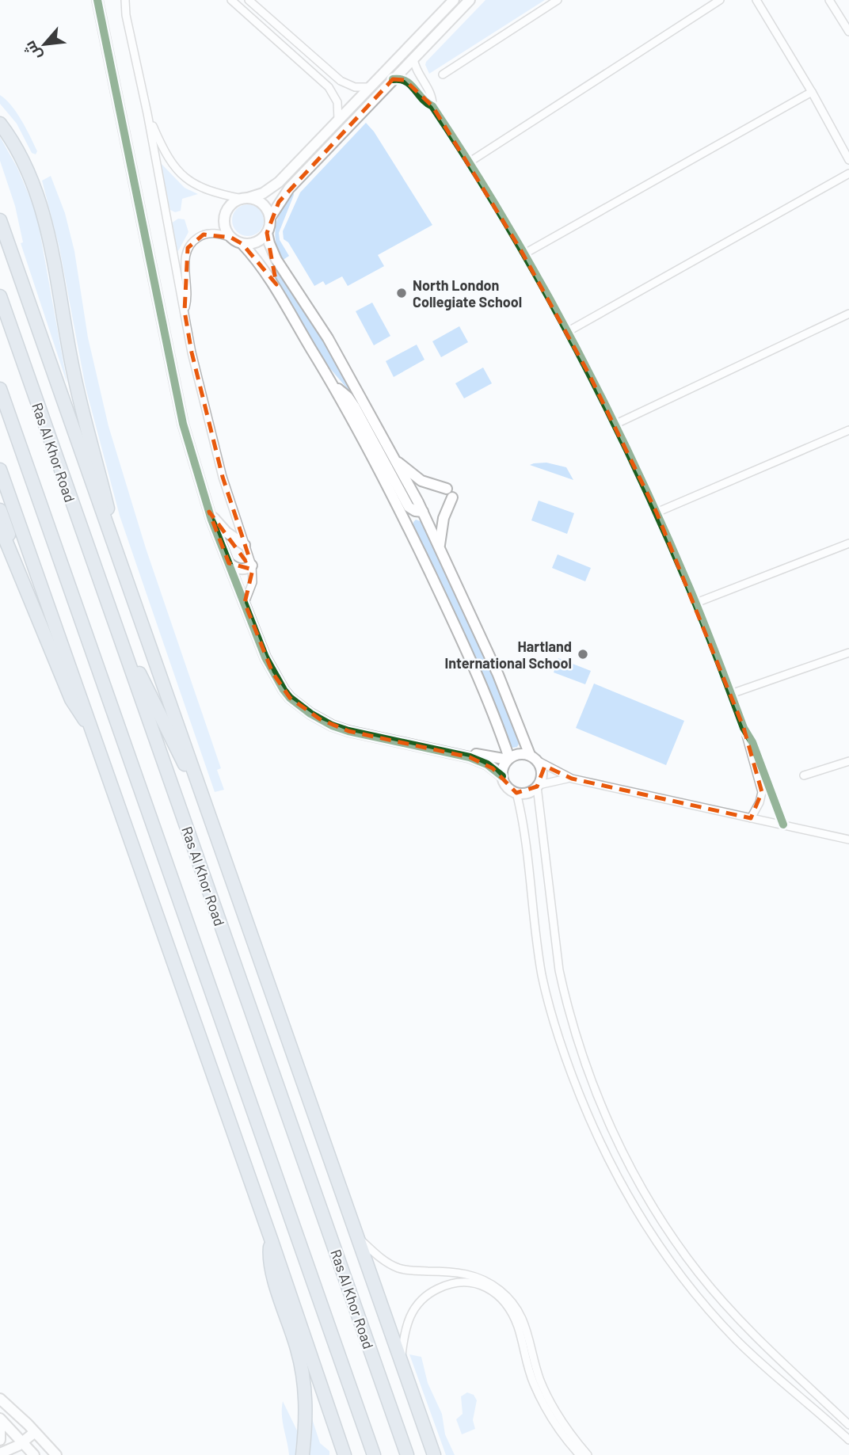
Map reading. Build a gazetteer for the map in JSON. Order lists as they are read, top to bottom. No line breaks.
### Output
{"streets":{"highway":["Ras Al Khor Road"]},"places":["North London Collegiate School","Hartland International School"],"north":"bottom left"}
